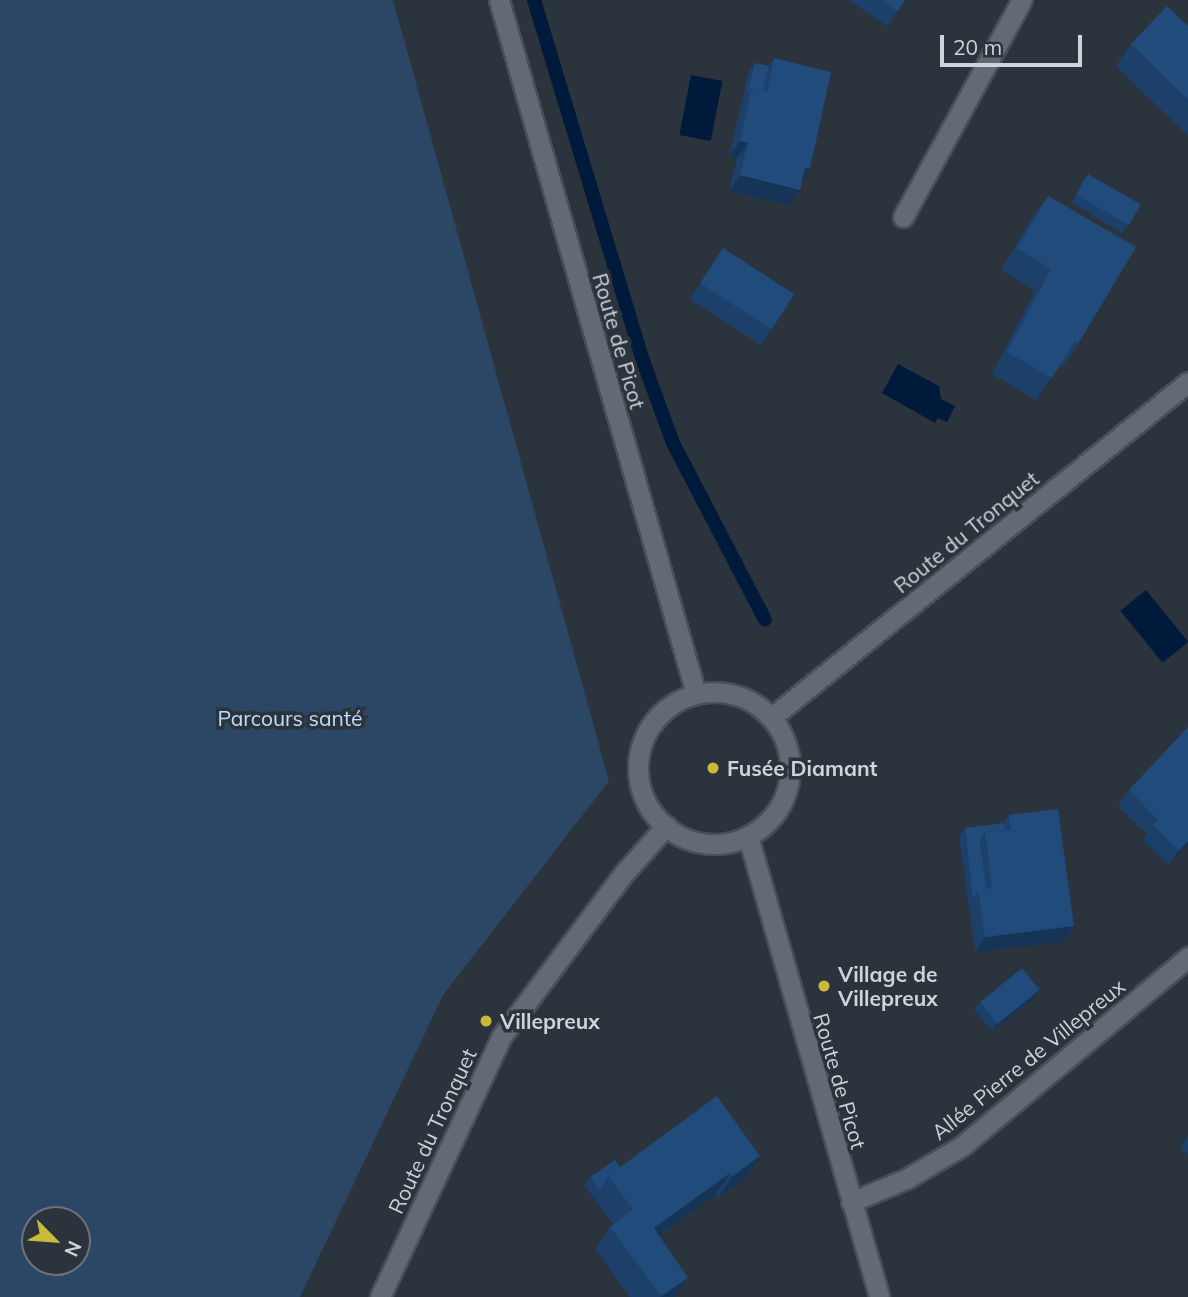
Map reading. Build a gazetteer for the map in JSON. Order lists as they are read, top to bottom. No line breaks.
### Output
{"streets":{"street":["Route de Picot","Route du Tronquet","Allée Pierre de Villepreux"]},"crossings":[["Route de Picot","Route du Tronquet"],["Route de Picot","Allée Pierre de Villepreux"]],"parks":["Parcours santé"],"places":["Fusée Diamant","Village de Villepreux","Villepreux"],"scale_bar":"20 m","north":"bottom right"}
